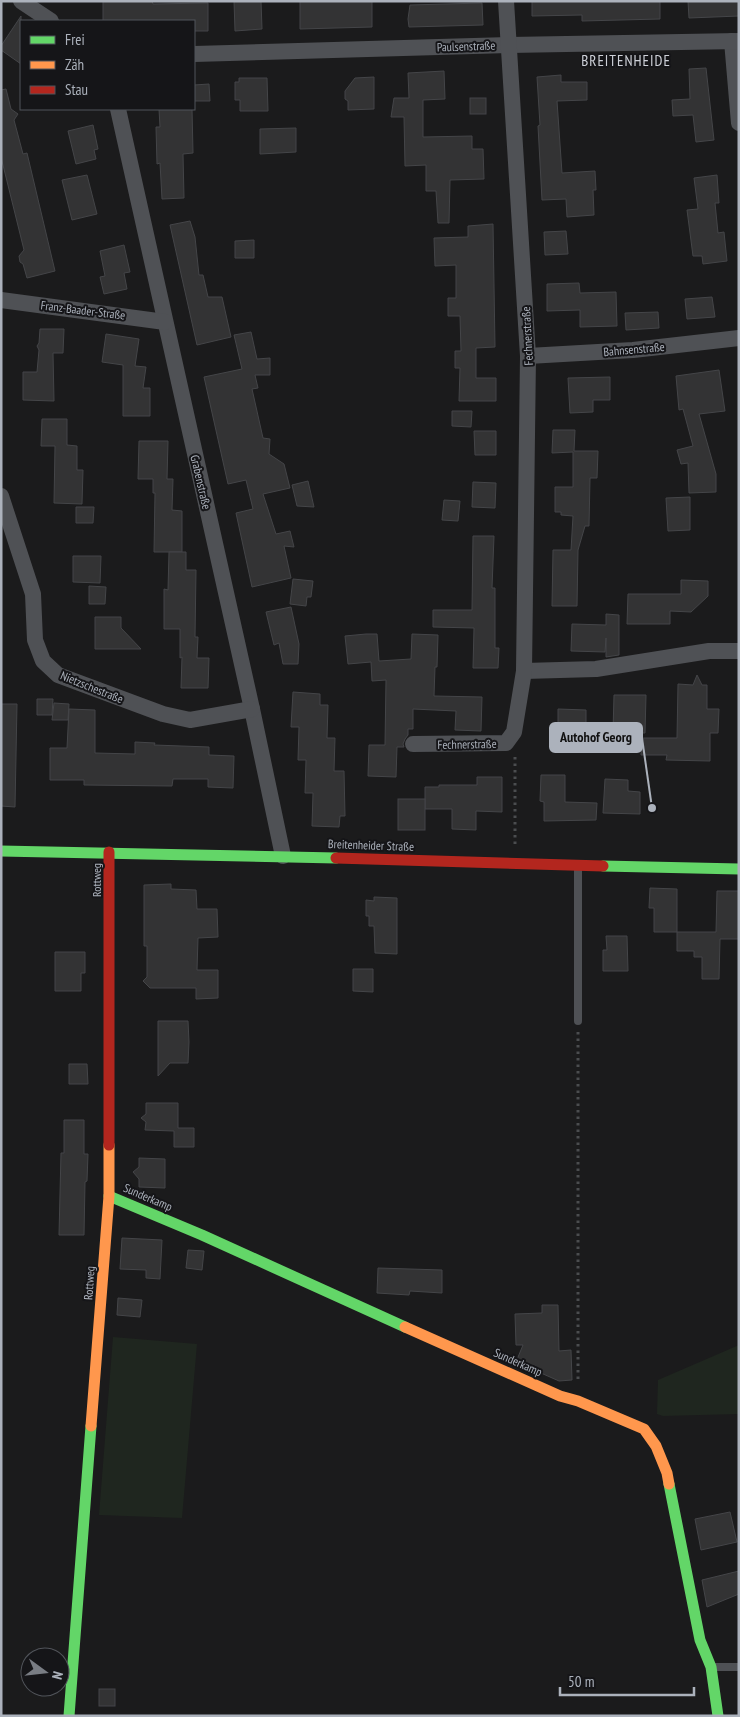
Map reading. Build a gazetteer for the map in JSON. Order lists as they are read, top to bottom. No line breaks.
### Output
{"streets":{"street":["Paulsenstraße","Franz-Baader-Straße","Fechnerstraße","Bahnsenstraße","Grabenstraße","Nietzschestraße","Breitenheider Straße","Rottweg","Sunderkamp"]},"crossings":[["Paulsenstraße","Fechnerstraße"],["Franz-Baader-Straße","Grabenstraße"],["Fechnerstraße","Bahnsenstraße"],["Grabenstraße","Nietzschestraße"],["Grabenstraße","Breitenheider Straße"],["Breitenheider Straße","Rottweg"],["Rottweg","Sunderkamp"]],"districts":["BREITENHEIDE"],"places":["Autohof Georg"],"legend":["Frei","Zäh","Stau"],"scale_bar":"50 m","north":"right"}
